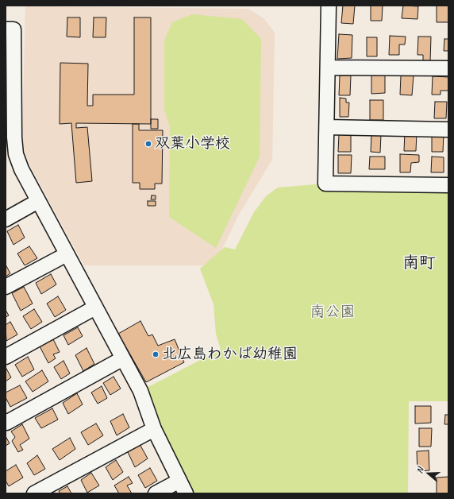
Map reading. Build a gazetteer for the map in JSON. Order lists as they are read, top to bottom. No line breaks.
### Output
{"districts":["南町"],"parks":["南公園"],"places":["双葉小学校","北広島わかば幼稚園"],"north":"left"}
